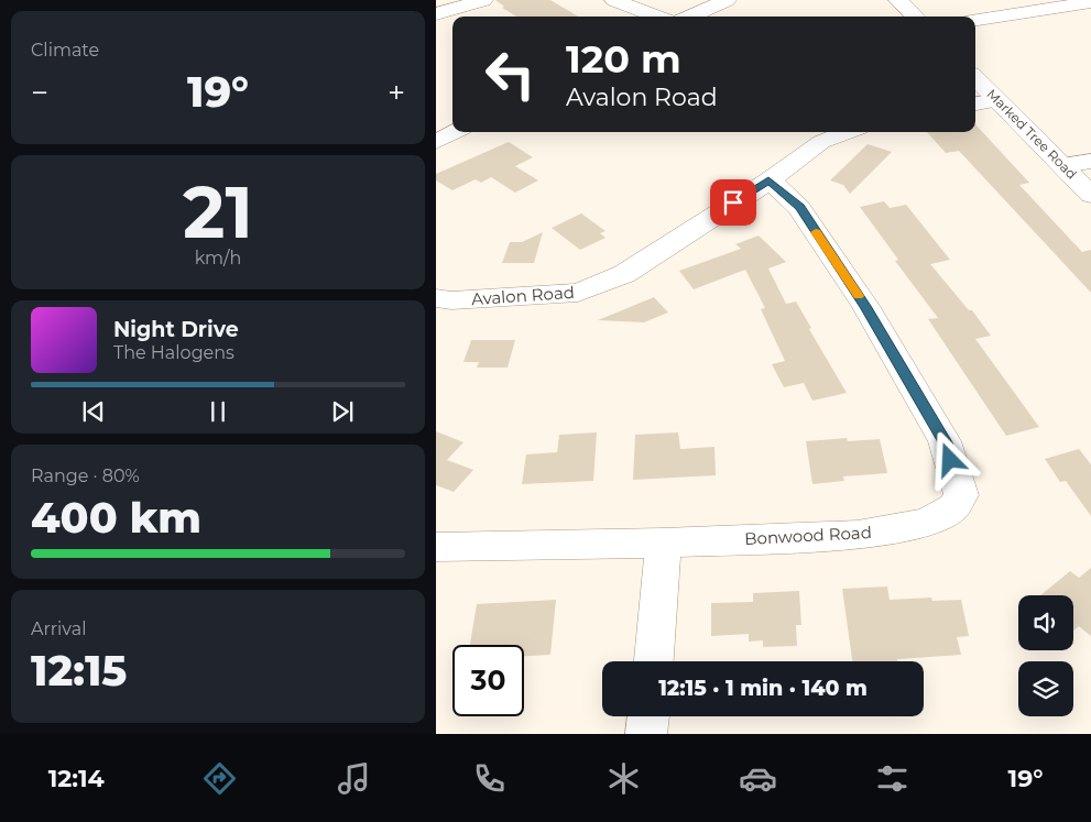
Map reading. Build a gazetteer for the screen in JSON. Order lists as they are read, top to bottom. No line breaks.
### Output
{"streets":{"street":["Marked Tree Road","Avalon Road","Bonwood Road"]},"crossings":[["Avalon Road","Bonwood Road"]],"page":{"tile":["Climate",["21","km/h"],["Range · 80%","400 km"],["Arrival","12:15"]],"turn":["120 m","Avalon Road"],"heat":["−","19°","+"],"song":["Night Drive","The Halogens"],"limit":"30","trip":"12:15 · 1 min · 140 m","tabs":["12:14","19°"]}}
